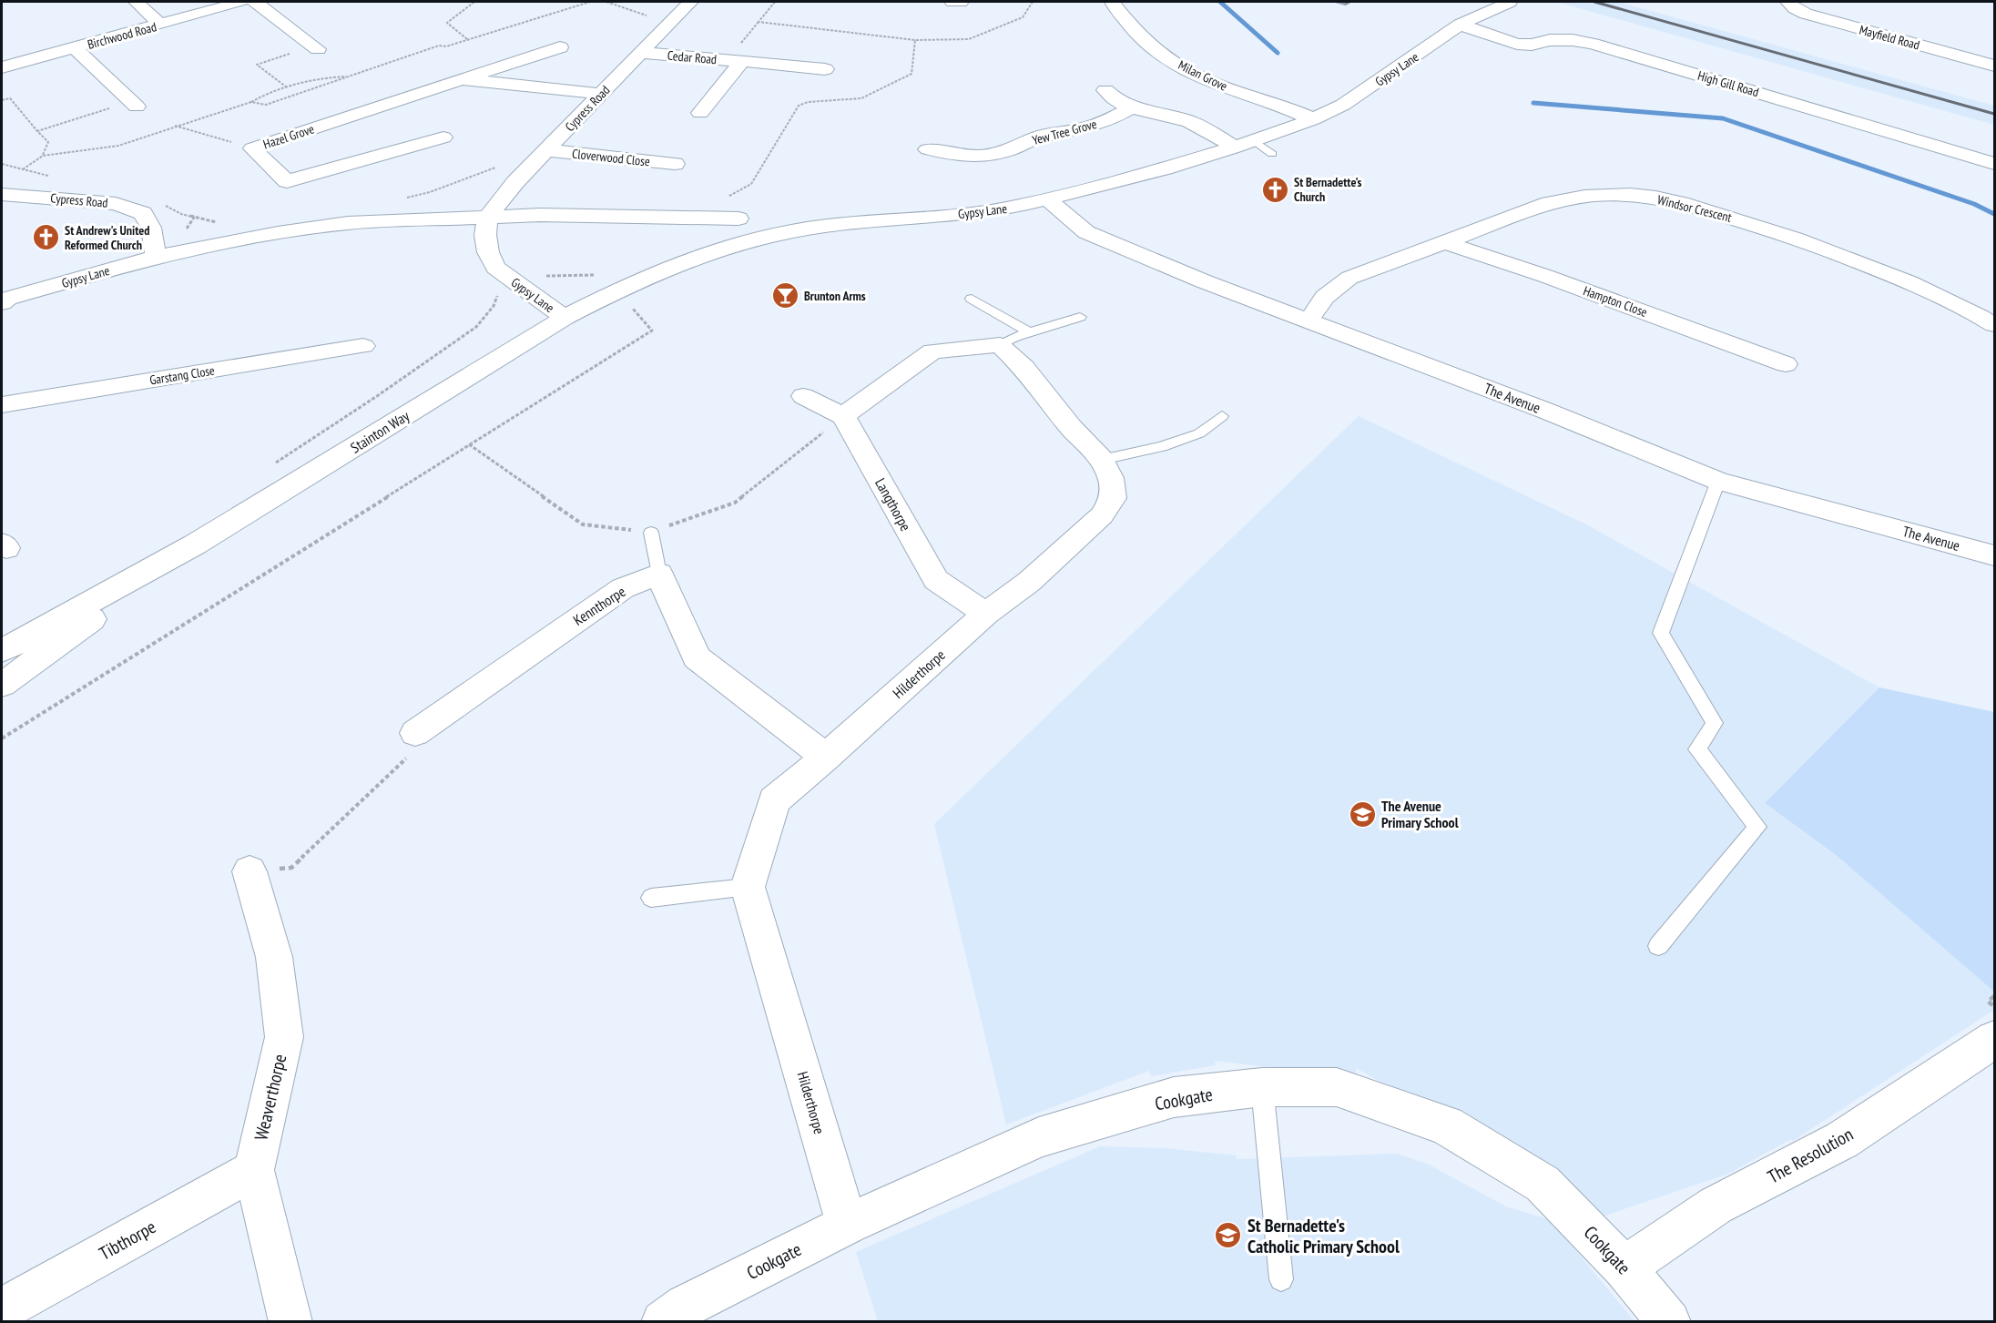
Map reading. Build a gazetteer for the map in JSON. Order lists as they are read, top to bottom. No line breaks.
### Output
{"streets":{"street":["Birchwood Road","Mayfield Road","Cedar Road","Gypsy Lane","Milan Grove","High Gill Road","Cypress Road","Yew Tree Grove","Hazel Grove","Cloverwood Close","Windsor Crescent","Hampton Close","Garstang Close","The Avenue","Stainton Way","Langthorpe","Kennthorpe","Hilderthorpe","Weaverthorpe","Cookgate","The Resolution","Tibthorpe"]},"crossings":[["Cedar Road","Cypress Road"],["Gypsy Lane","Milan Grove"],["Gypsy Lane","High Gill Road"],["Gypsy Lane","Cypress Road"],["Gypsy Lane","The Avenue"],["Gypsy Lane","Stainton Way"],["Cypress Road","Hazel Grove"],["Cypress Road","Cloverwood Close"],["Windsor Crescent","Hampton Close"],["Windsor Crescent","The Avenue"],["Langthorpe","Hilderthorpe"],["Hilderthorpe","Cookgate"],["Weaverthorpe","Tibthorpe"],["Cookgate","The Resolution"]],"places":{"church":["St Bernadette’s Church","St Andrew's United Reformed Church"],"bar":["Brunton Arms"],"school or university":["The Avenue Primary School","St Bernadette's Catholic Primary School"]}}
